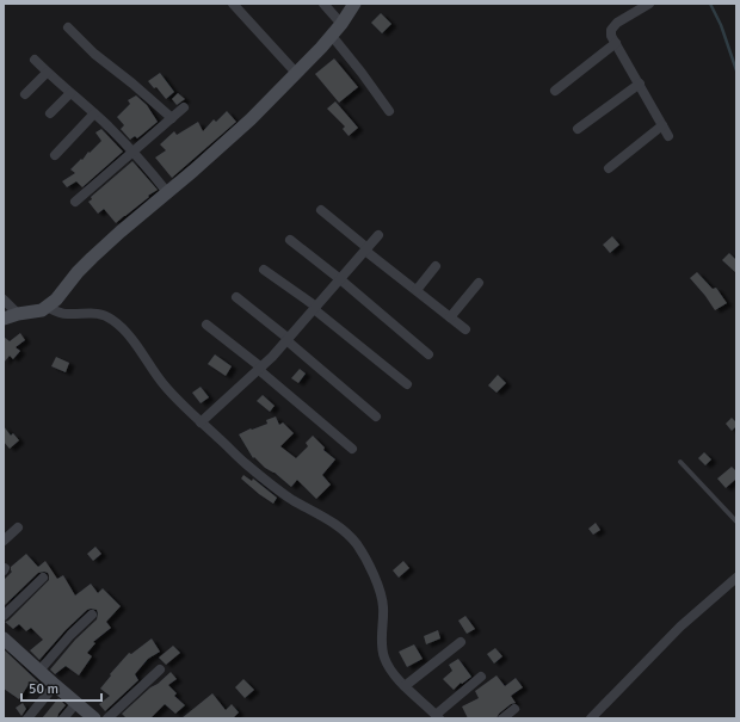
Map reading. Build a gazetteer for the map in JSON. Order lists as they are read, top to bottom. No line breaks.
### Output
{"scale_bar":"50 m"}
